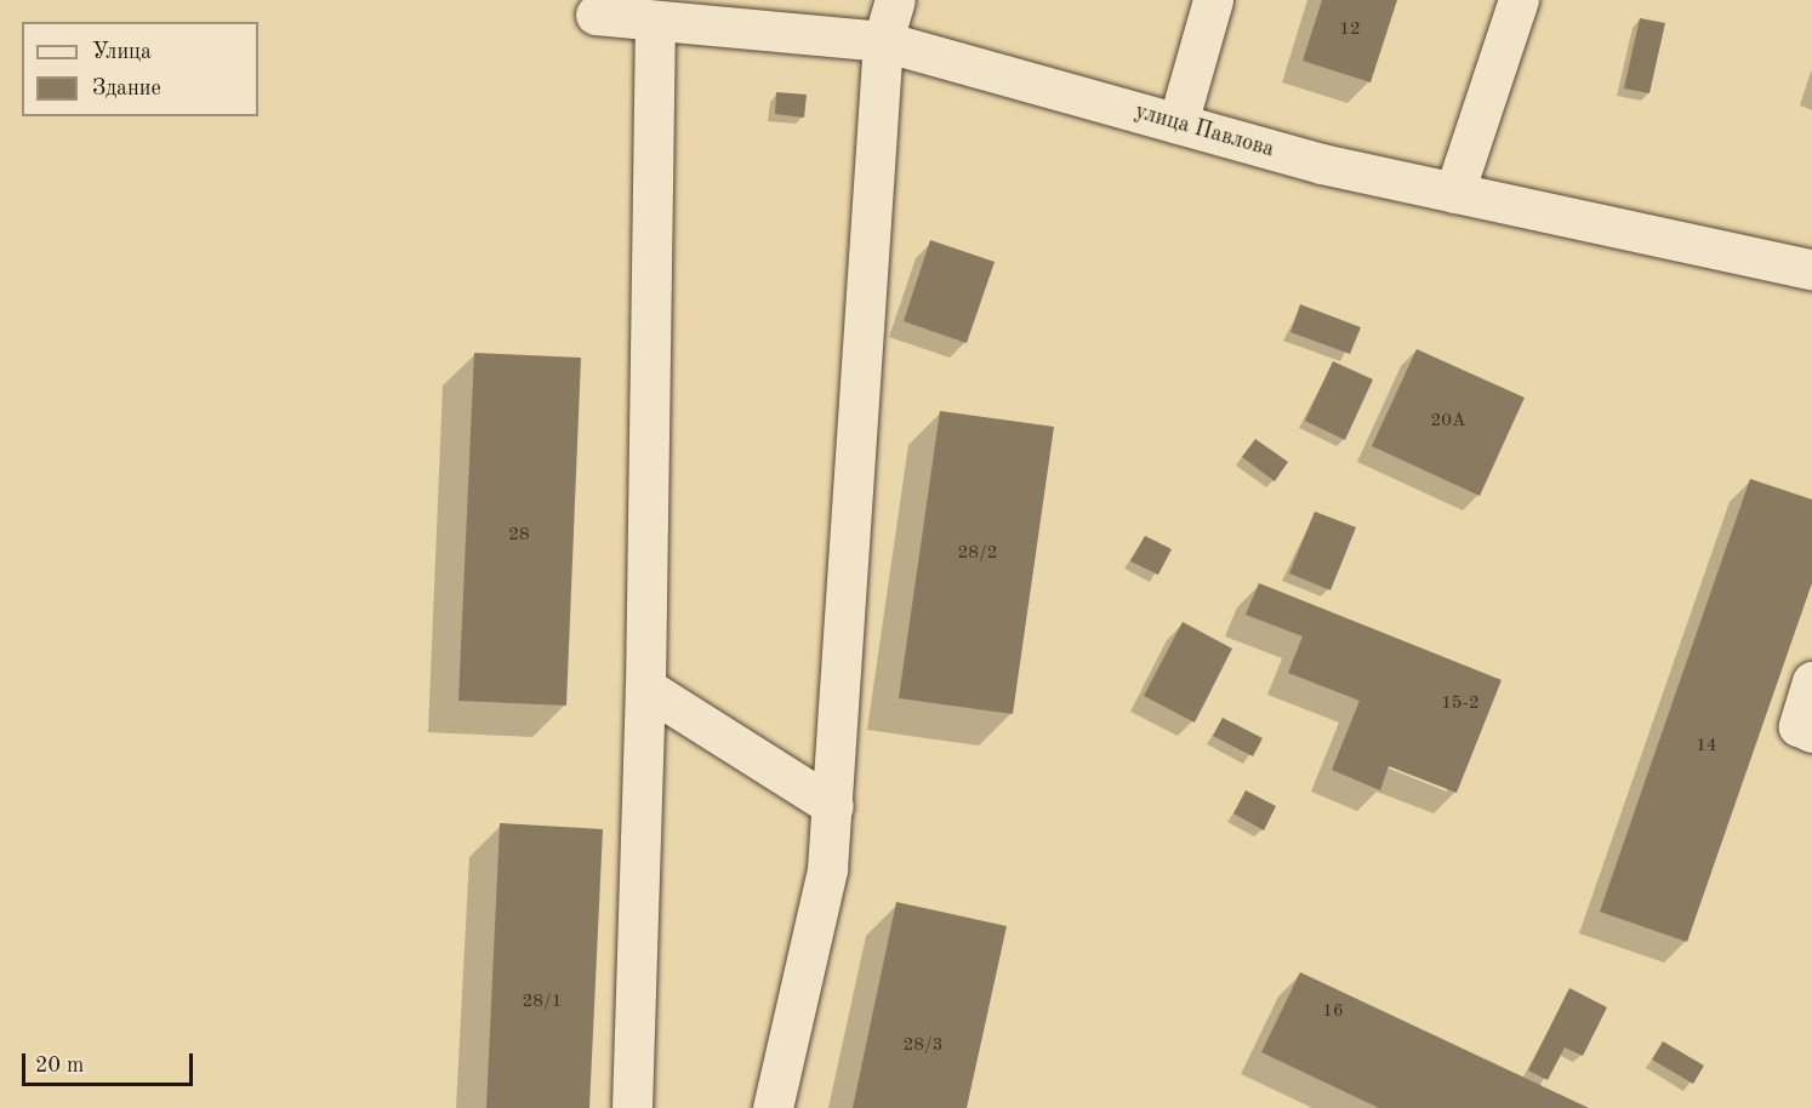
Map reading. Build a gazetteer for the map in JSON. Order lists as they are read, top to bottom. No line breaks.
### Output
{"streets":{"street":["улица Павлова"]},"house_numbers":["12","20А","28","28/2","15-2","14","28/1","16","28/3"],"legend":["Улица","Здание"],"scale_bar":"20 m"}
